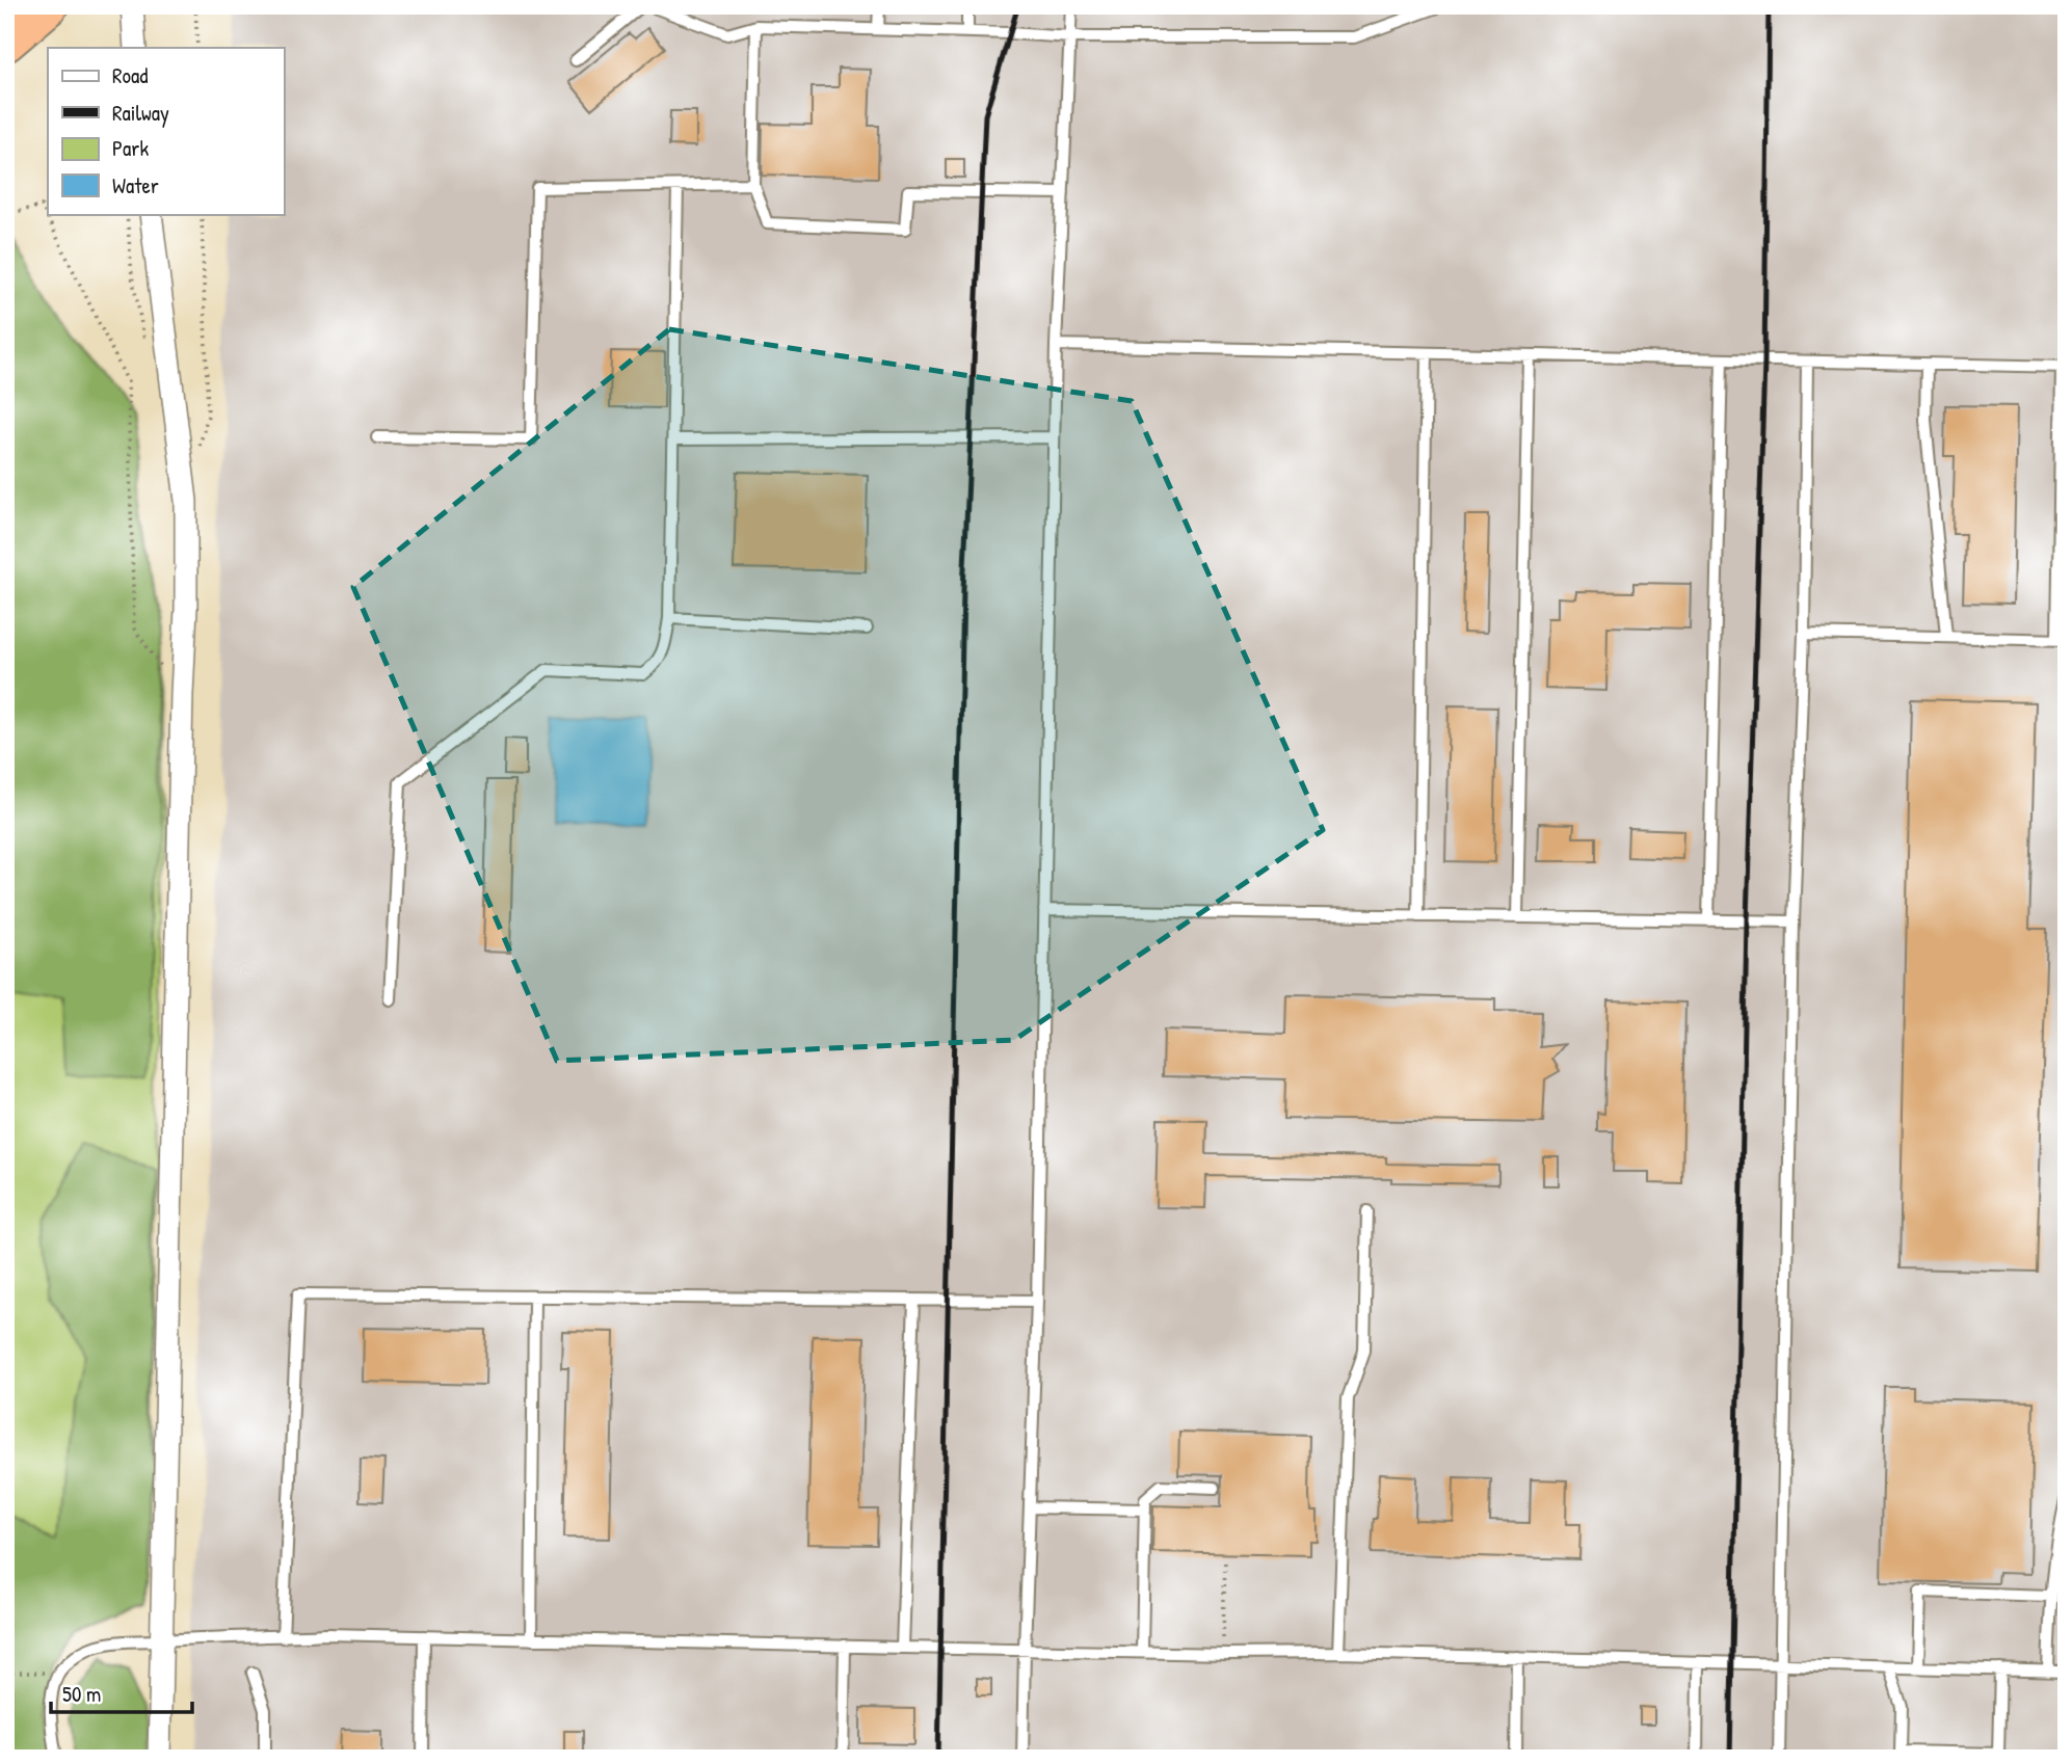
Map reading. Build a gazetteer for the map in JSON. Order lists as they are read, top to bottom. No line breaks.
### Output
{"legend":["Road","Railway","Park","Water"],"scale_bar":"50 m"}
